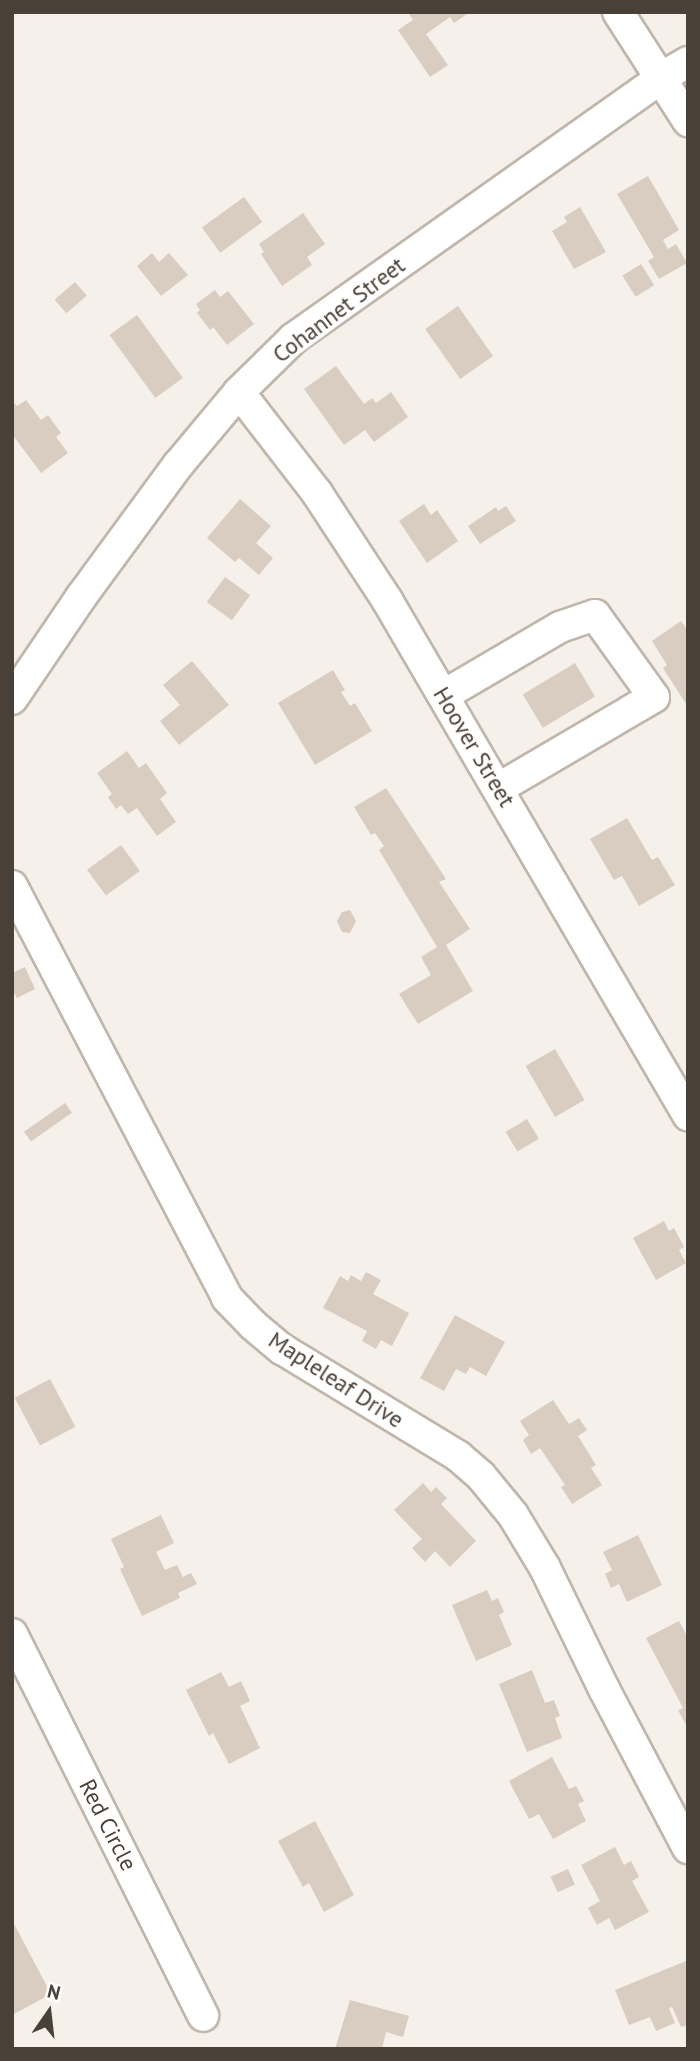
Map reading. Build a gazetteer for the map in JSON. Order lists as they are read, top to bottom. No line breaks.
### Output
{"streets":{"street":["Cohannet Street","Hoover Street","Mapleleaf Drive","Red Circle"]},"crossings":[["Cohannet Street","Hoover Street"]],"north":"top"}
